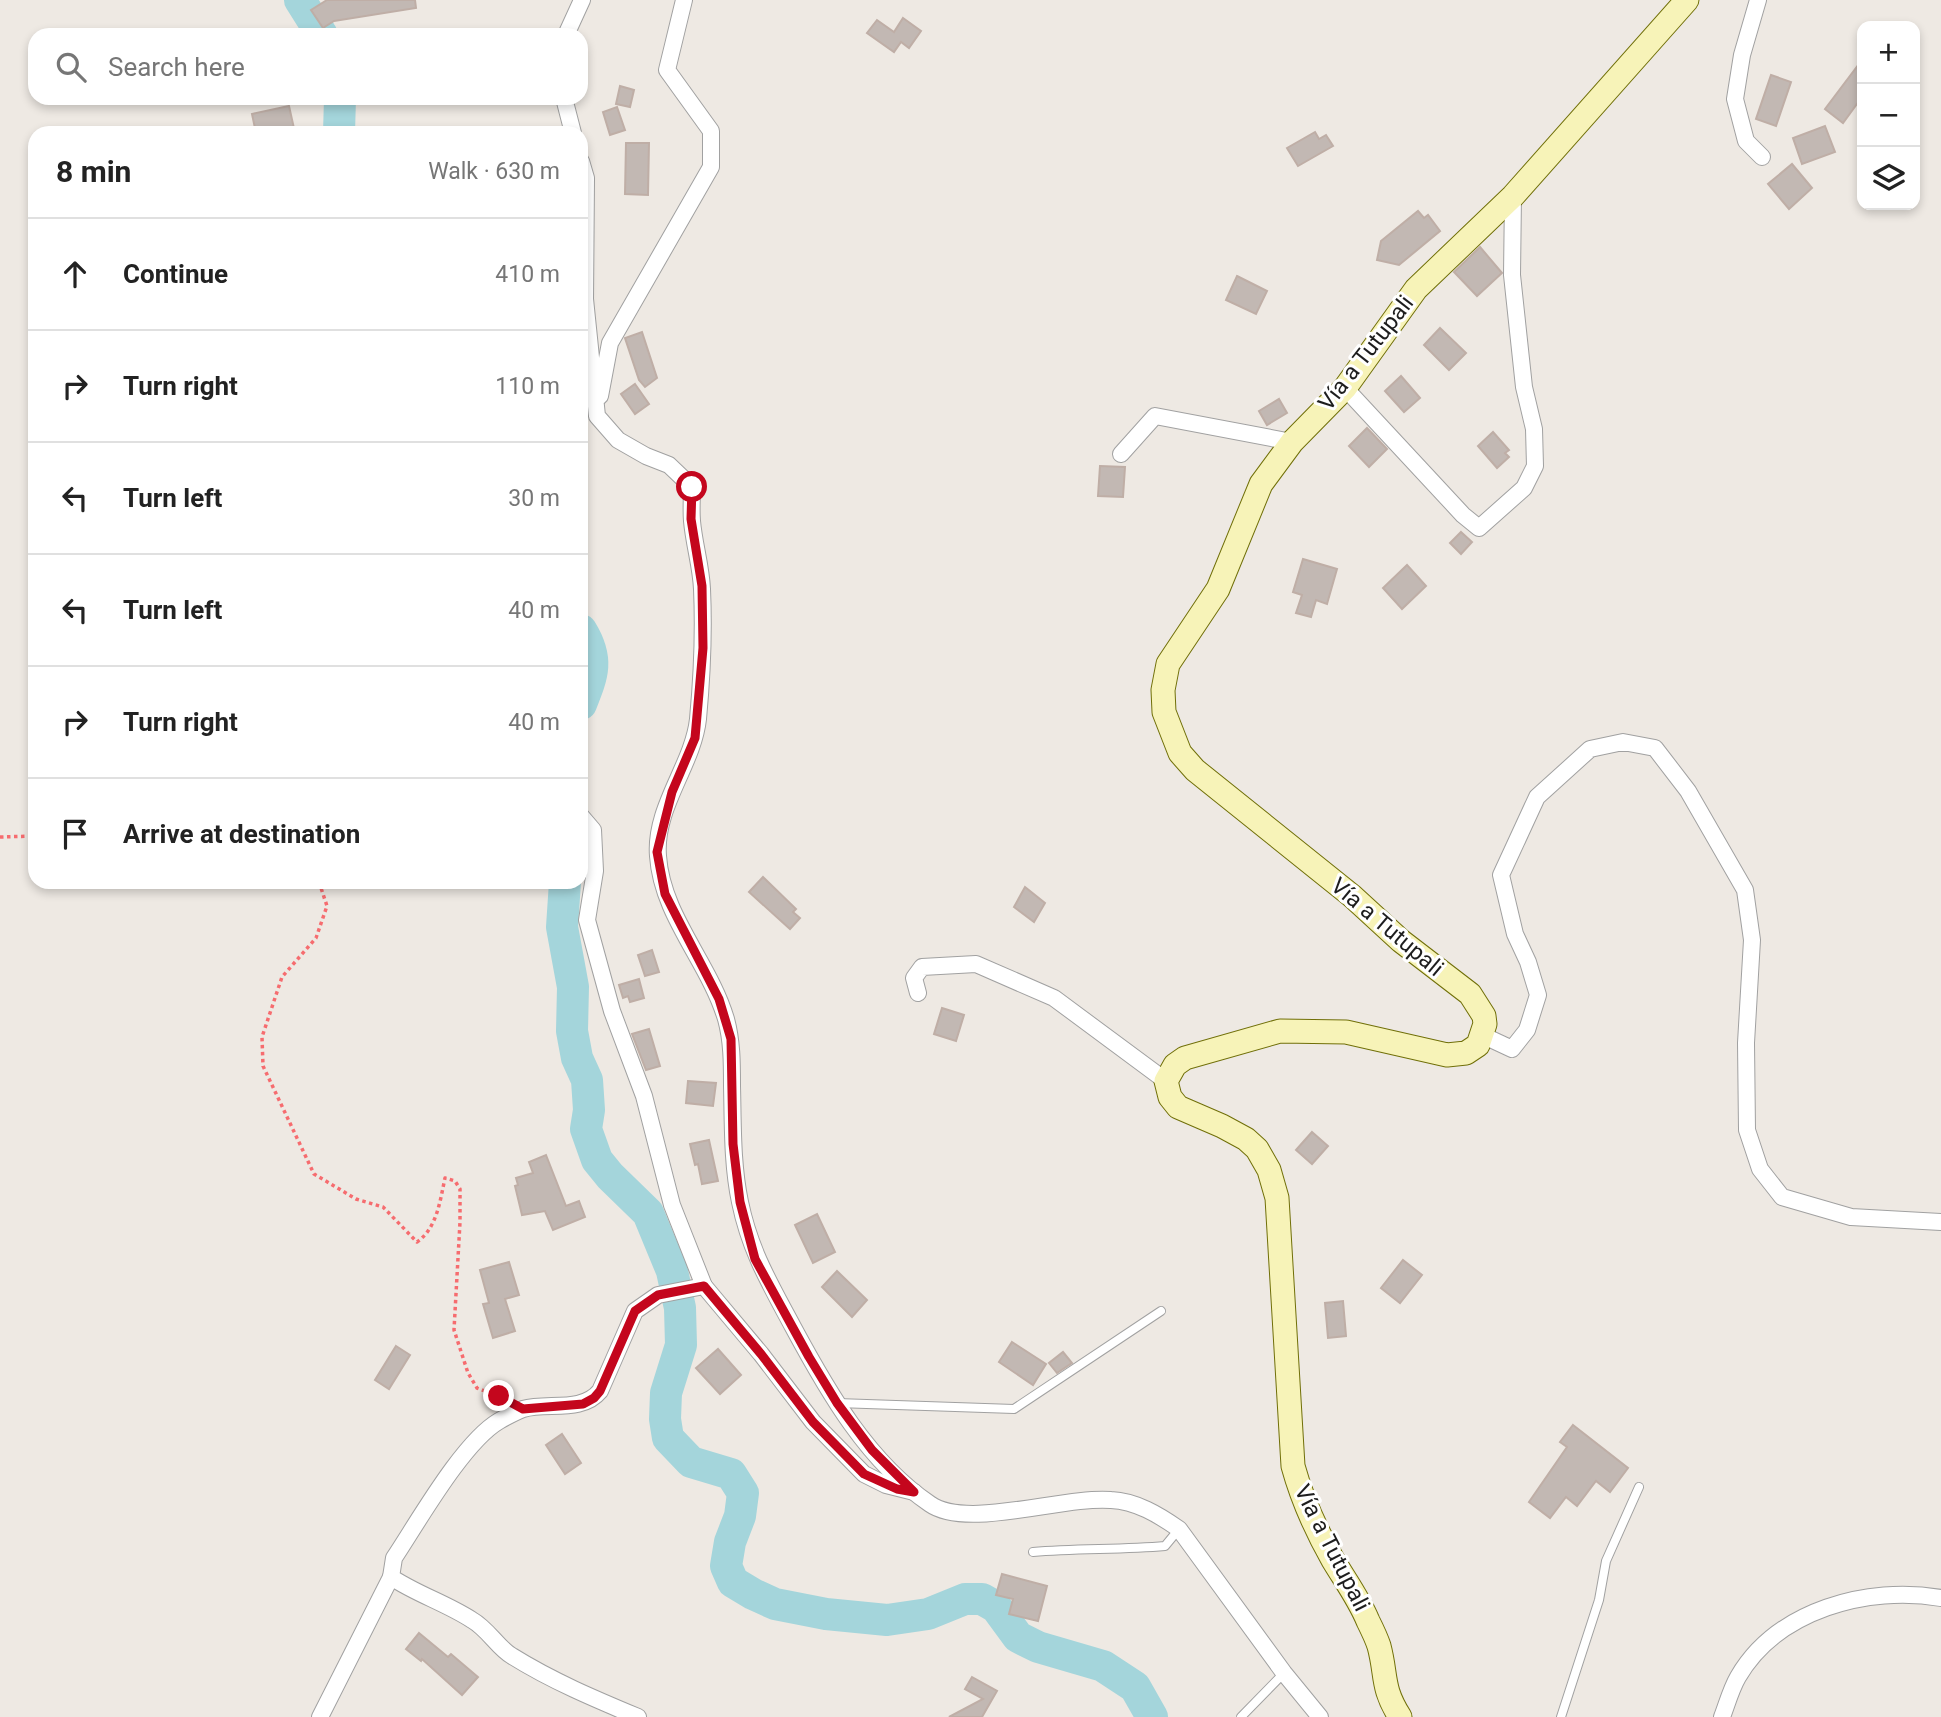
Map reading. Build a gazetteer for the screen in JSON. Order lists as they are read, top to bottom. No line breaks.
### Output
{"streets":{"street":["Vía a Tutupali"]},"page":{"map_buttons":["+","−"],"search":"Search here","heading":["8 min","Walk · 630 m"],"list":[["Continue","410 m"],["Turn right","110 m"],["Turn left","30 m"],["Turn left","40 m"],["Turn right","40 m"],"Arrive at destination"]}}
